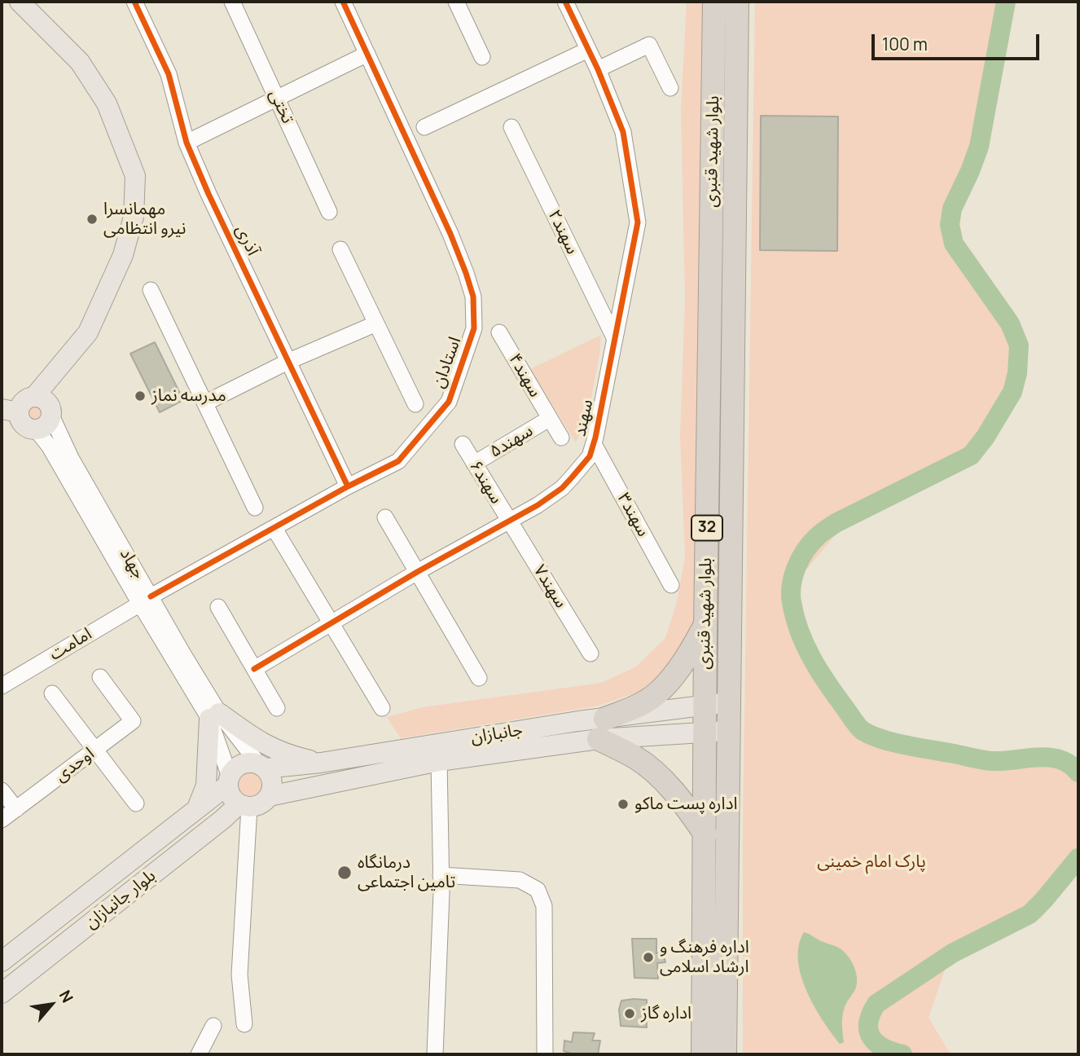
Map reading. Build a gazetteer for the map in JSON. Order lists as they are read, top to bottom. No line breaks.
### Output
{"streets":{"highway":["بلوار شهید قنبری","32"],"main road":["جانبازان","بلوار جانبازان"],"street":["تختی","سهند۲","آذری","استادان","سهند۴","سهند","سهند۵","سهند۶","سهند۳","جهاد","سهند۷","امامت","اوحدی"]},"crossings":[["بلوار شهید قنبری","جانبازان"],["سهند۲","سهند"],["آذری","استادان"],["استادان","جهاد"],["استادان","امامت"],["سهند۴","سهند۵"],["سهند","سهند۶"],["سهند","سهند۳"],["سهند","سهند۷"],["سهند۵","سهند۶"],["سهند۶","سهند۷"],["جهاد","امامت"],["جهاد","جانبازان"],["جهاد","بلوار جانبازان"],["جانبازان","بلوار جانبازان"]],"parks":["پارک امام خمینی"],"places":["مهمانسرا نیرو انتظامی","مدرسه نماز","اداره پست ماکو","درمانگاه تامین اجتماعی","اداره فرهنگ و ارشاد اسلامی","اداره گاز"],"scale_bar":"100 m","north":"top right"}
